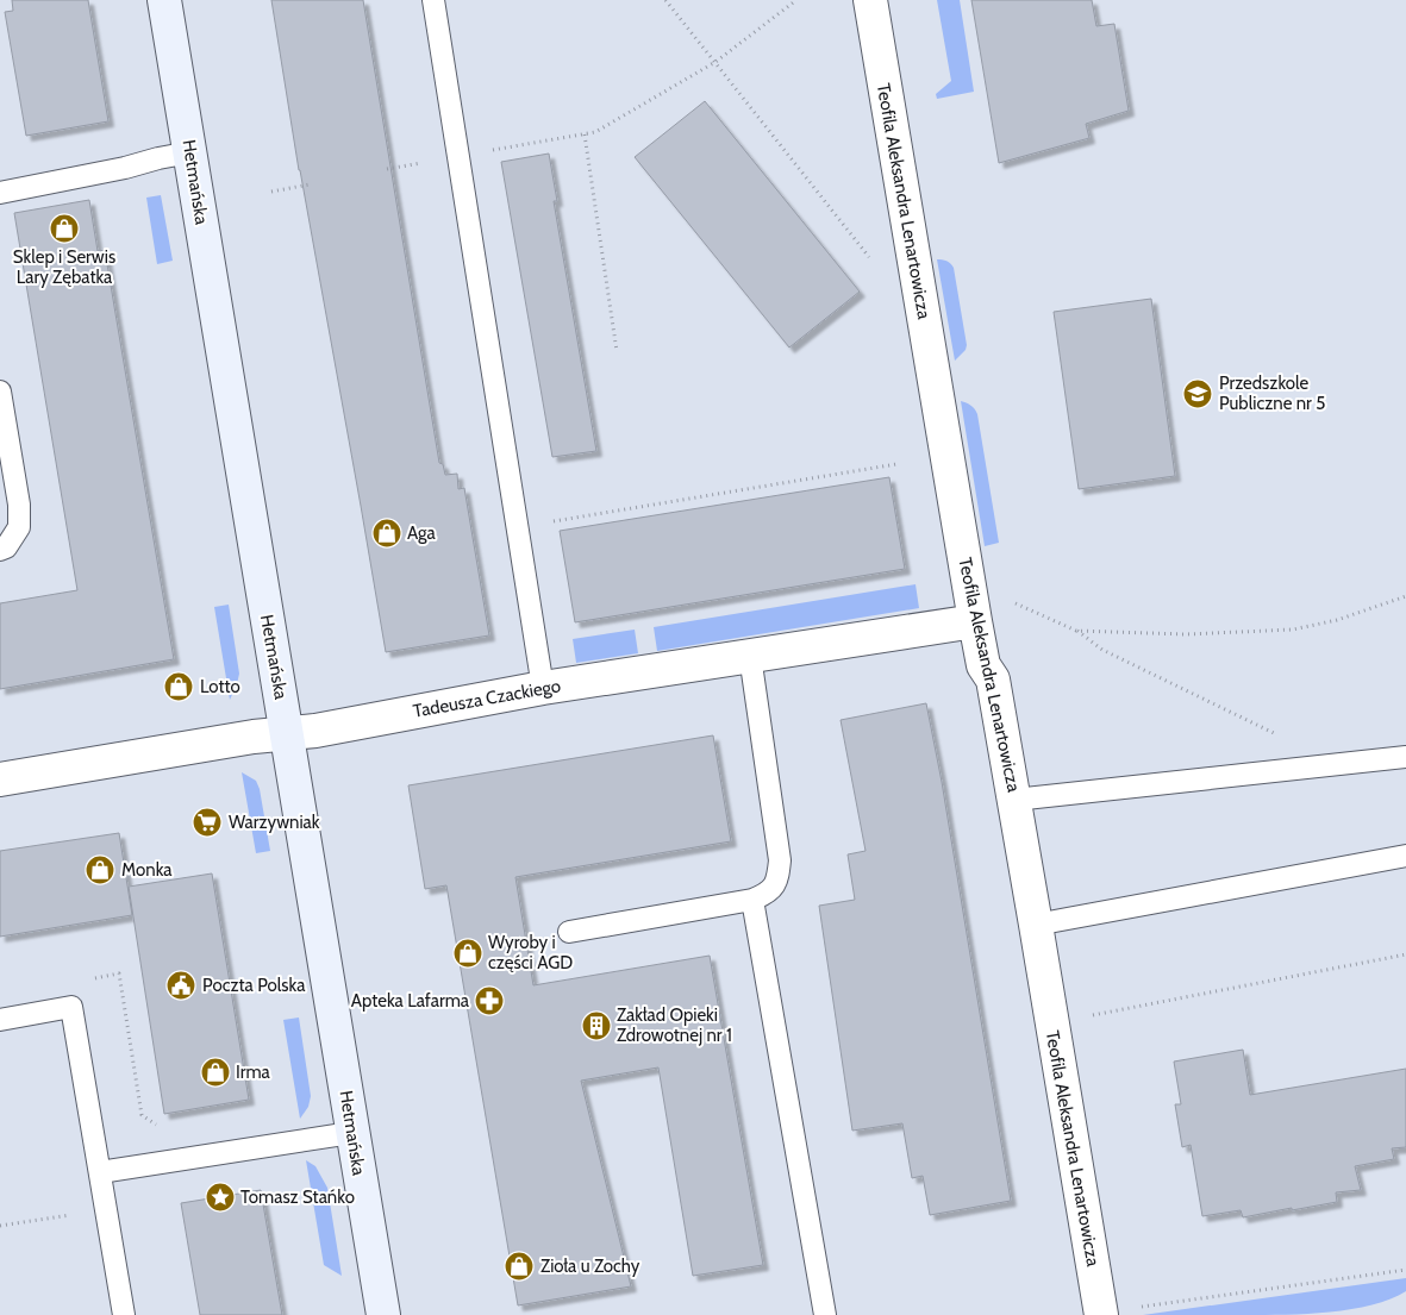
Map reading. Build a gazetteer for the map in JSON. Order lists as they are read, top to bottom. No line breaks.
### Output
{"streets":{"street":["Hetmańska","Teofila Aleksandra Lenartowicza","Tadeusza Czackiego"]},"crossings":[["Hetmańska","Tadeusza Czackiego"],["Teofila Aleksandra Lenartowicza","Tadeusza Czackiego"]],"places":{"shop":["Sklep i Serwis Lary Zębatka","Aga","Lotto","Monka","Wyroby i części AGD","Irma","Zioła u Zochy"],"school or university":["Przedszkole Publiczne nr 5"],"supermarket":["Warzywniak"],"public building":["Poczta Polska"],"pharmacy":["Apteka Lafarma"],"building":["Zakład Opieki Zdrowotnej nr 1"],"place":["Tomasz Stańko"]}}
